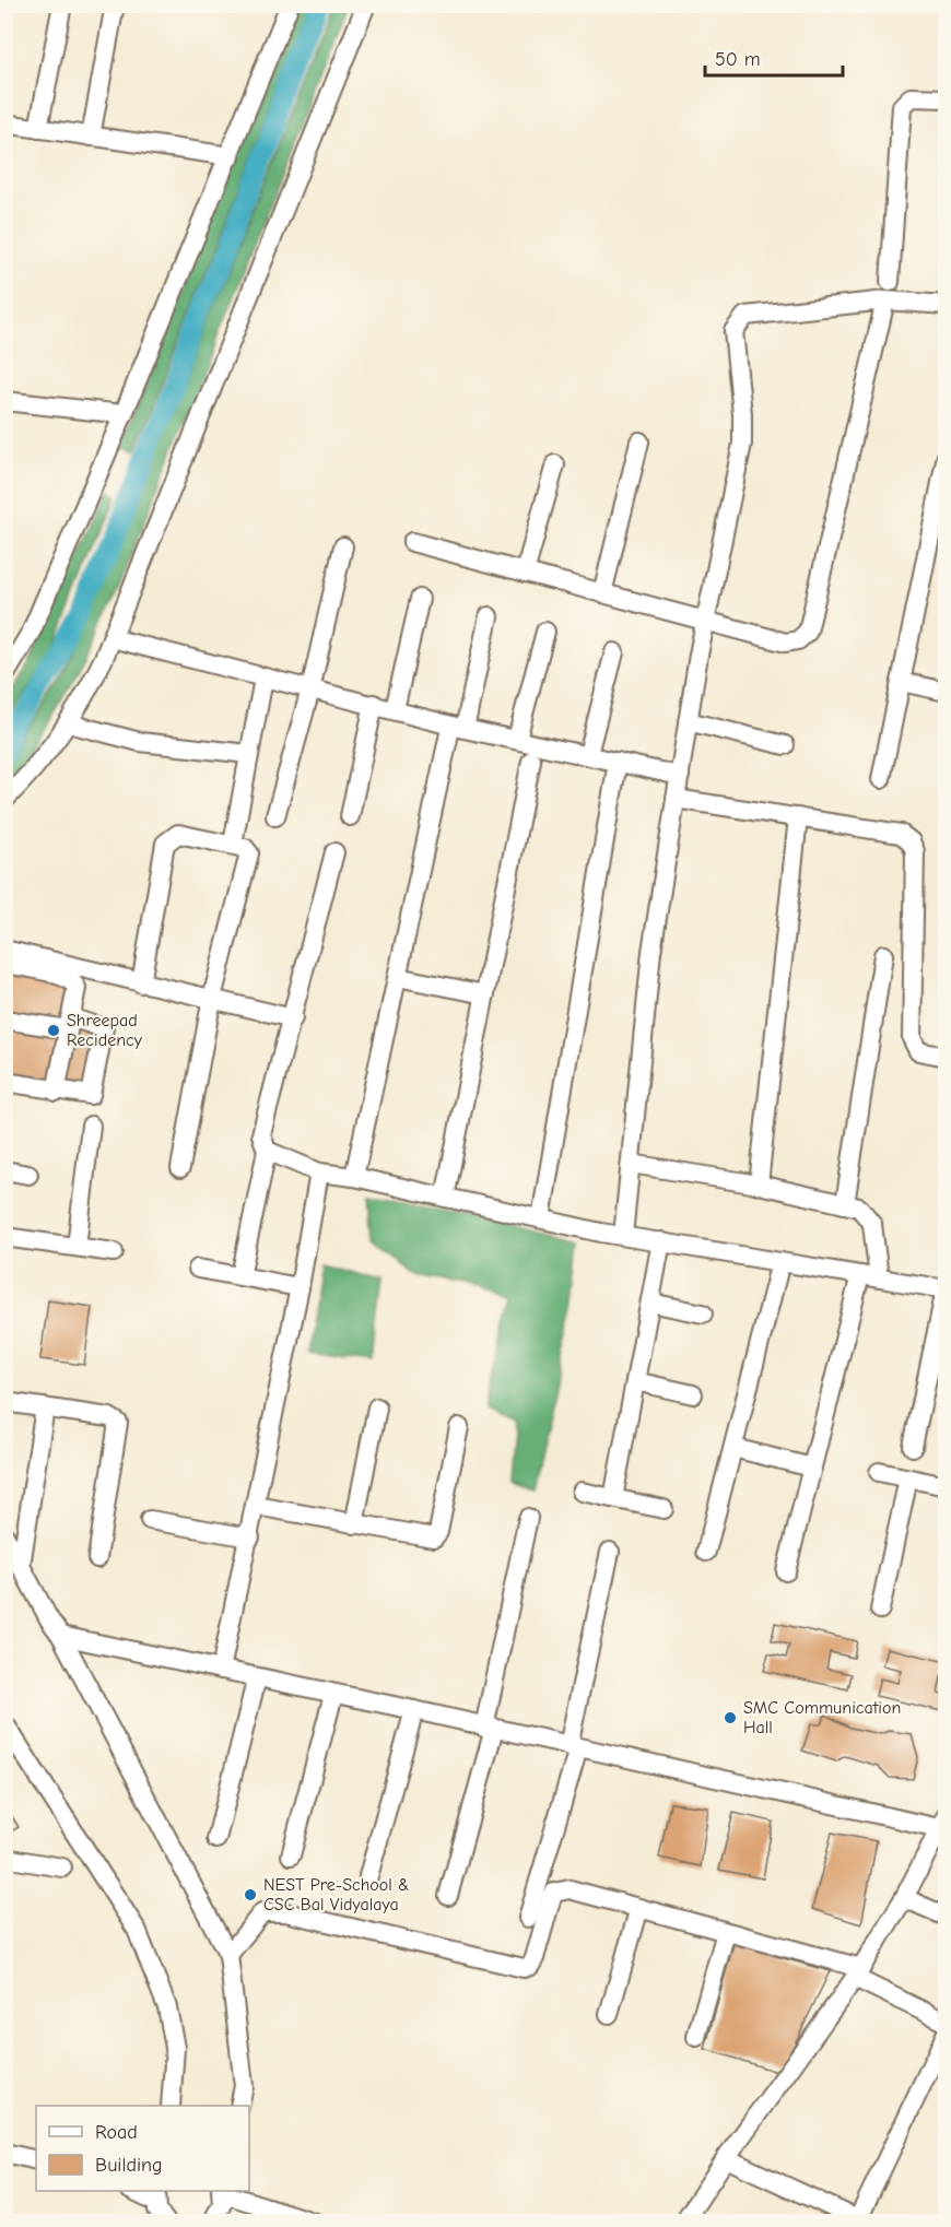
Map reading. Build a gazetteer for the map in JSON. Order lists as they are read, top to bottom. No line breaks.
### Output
{"places":["Shreepad Recidency","SMC Communication Hall","NEST Pre-School & CSC Bal Vidyalaya"],"legend":["Road","Building"],"scale_bar":"50 m"}
